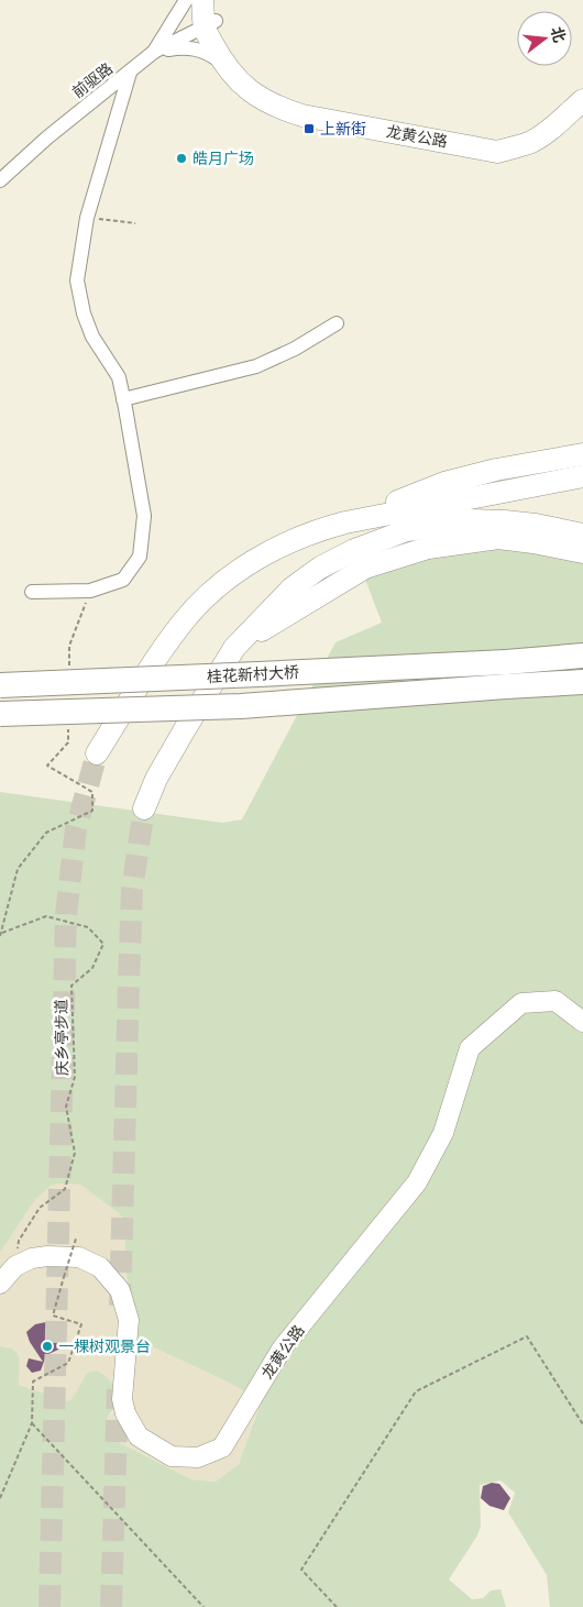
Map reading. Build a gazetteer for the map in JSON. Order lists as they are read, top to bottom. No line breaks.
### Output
{"streets":{"highway":["桂花新村大桥"],"main road":["龙黄公路"],"street":["前驱路"],"path":["庆乡亭步道"]},"crossings":[["前驱路","龙黄公路"],["龙黄公路","庆乡亭步道"]],"places":{"transit":["上新街"],"other":["皓月广场","一棵树观景台"]},"north":"right"}
